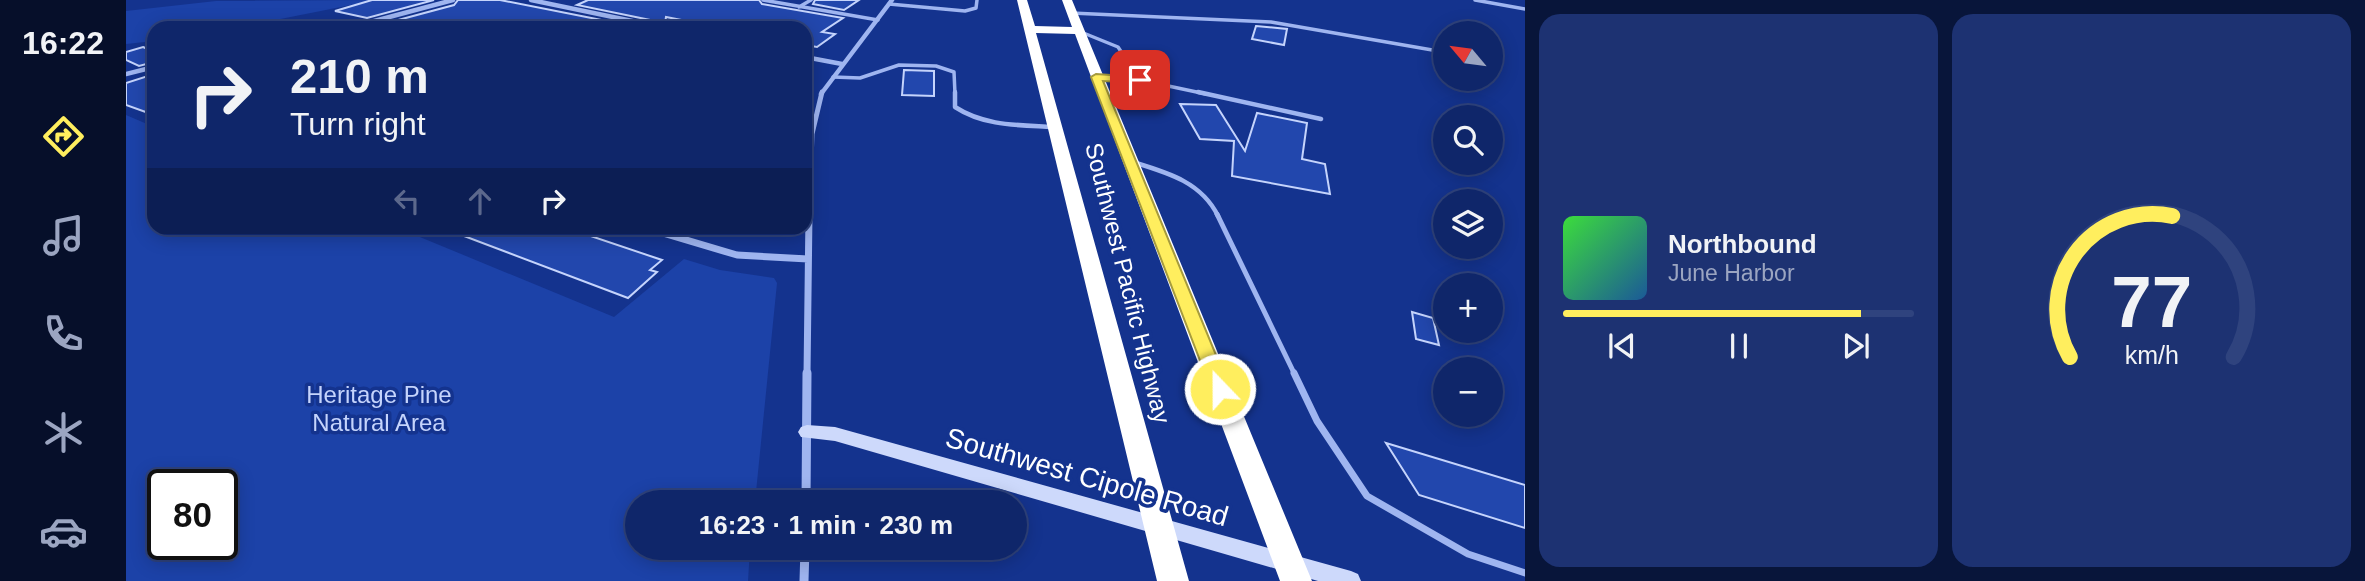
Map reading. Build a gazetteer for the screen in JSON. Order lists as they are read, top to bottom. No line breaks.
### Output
{"streets":{"highway":["Southwest Pacific Highway"],"street":["Southwest Cipole Road"]},"crossings":[["Southwest Pacific Highway","Southwest Cipole Road"]],"parks":["Heritage Pine Natural Area"],"north":"top left","page":{"tabs":"16:22","map_buttons":["+","−"],"turn":["210 m","Turn right"],"song":["Northbound","June Harbor"],"limit":"80","trip":"16:23 · 1 min · 230 m","gauge":["77","km/h"]}}
